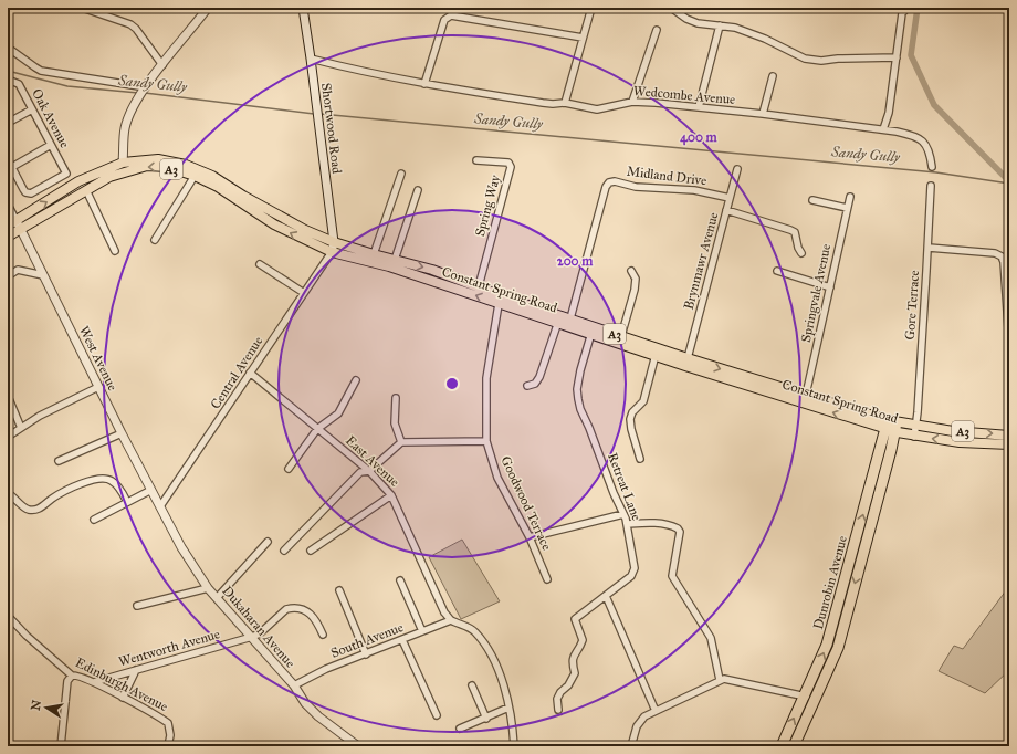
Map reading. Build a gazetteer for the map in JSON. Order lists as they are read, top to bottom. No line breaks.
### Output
{"streets":{"highway":["Dunrobin Avenue"],"main road":["A3","Constant Spring Road"],"street":["Wedcombe Avenue","Oak Avenue","Shortwood Road","Midland Drive","Spring Way","Brynmawr Avenue","Springvale Avenue","Gore Terrace","West Avenue","Central Avenue","East Avenue","Retreat Lane","Goodwood Terrace","Dukaharan Avenue","South Avenue","Wentworth Avenue","Edinburgh Avenue"]},"crossings":[["Wedcombe Avenue","Shortwood Road"],["Shortwood Road","Constant Spring Road"],["Shortwood Road","Central Avenue"],["Midland Drive","Brynmawr Avenue"],["Midland Drive","Constant Spring Road"],["Spring Way","Constant Spring Road"],["Brynmawr Avenue","Constant Spring Road"],["Constant Spring Road","Springvale Avenue"],["Constant Spring Road","Gore Terrace"],["Constant Spring Road","West Avenue"],["Constant Spring Road","Central Avenue"],["Constant Spring Road","Retreat Lane"],["Constant Spring Road","Goodwood Terrace"],["Constant Spring Road","Dunrobin Avenue"],["West Avenue","Central Avenue"],["West Avenue","Dukaharan Avenue"],["Central Avenue","East Avenue"],["Central Avenue","Dukaharan Avenue"],["East Avenue","South Avenue"],["Dukaharan Avenue","South Avenue"],["Dukaharan Avenue","Wentworth Avenue"],["Wentworth Avenue","Edinburgh Avenue"]],"water":["Sandy Gully"],"north":"left","rings":["400 m","200 m"]}
